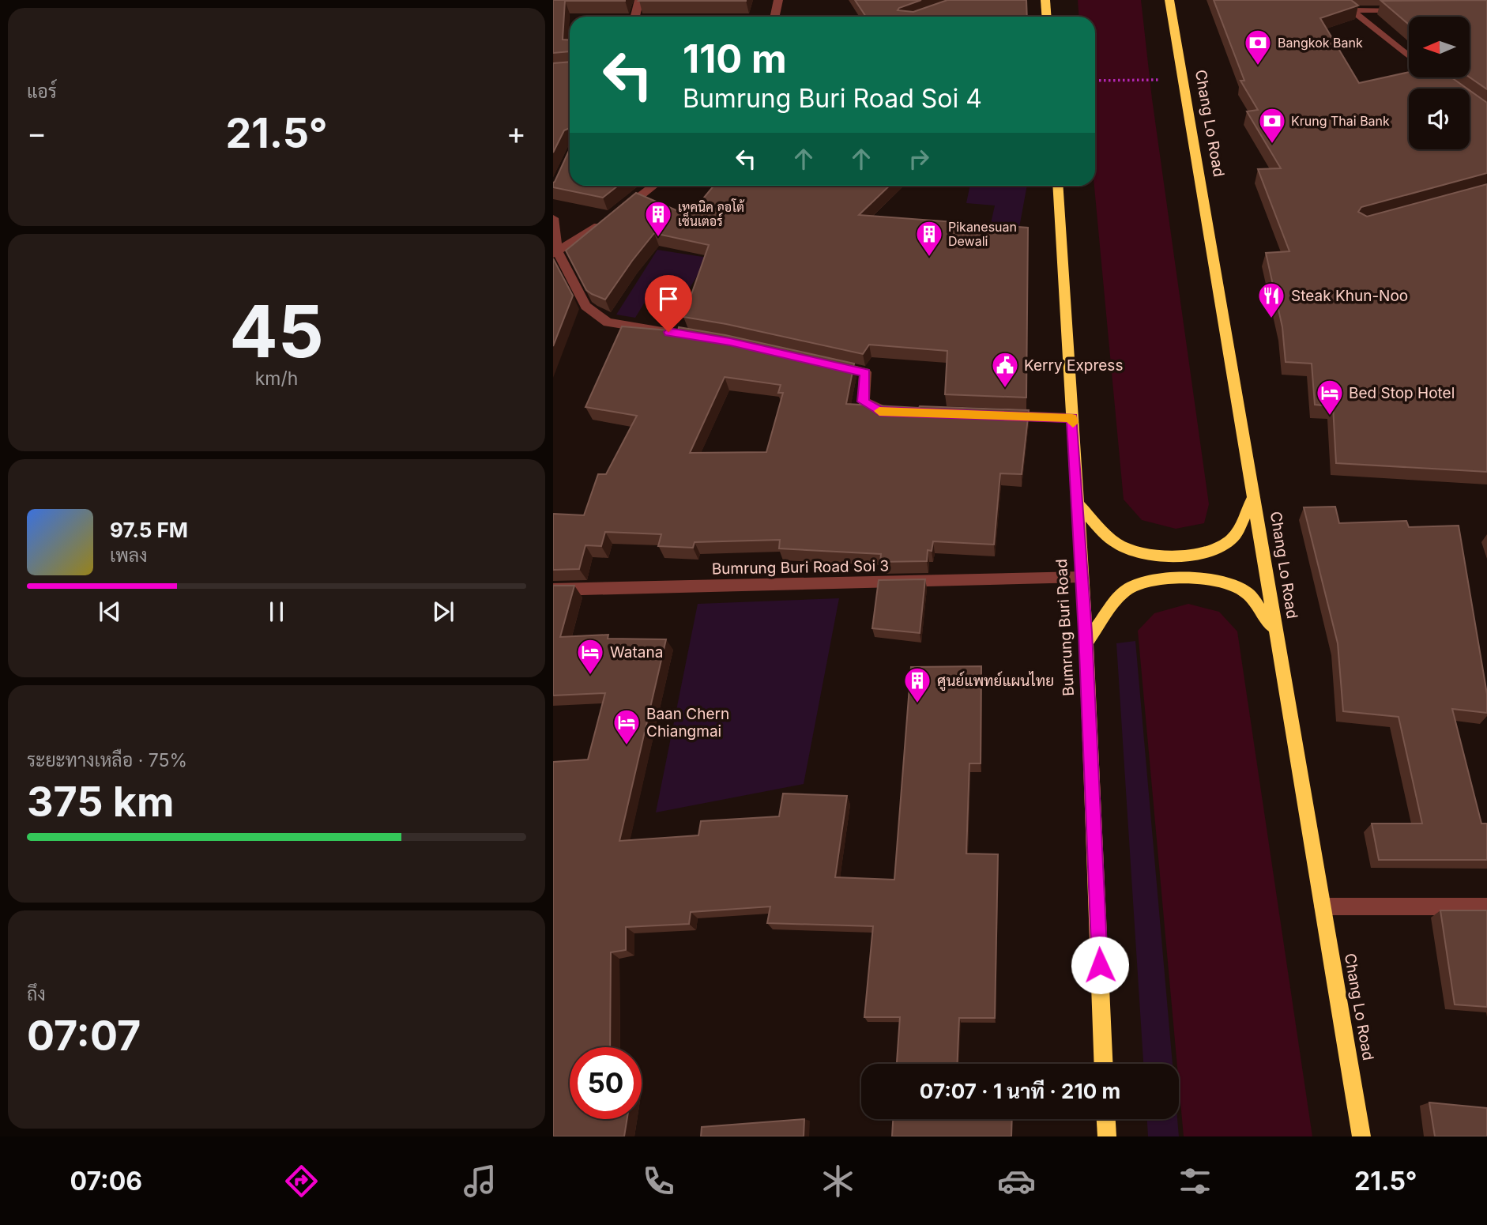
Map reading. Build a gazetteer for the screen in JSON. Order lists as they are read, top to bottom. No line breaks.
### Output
{"streets":{"main road":["Chang Lo Road","Bumrung Buri Road"],"street":["Bumrung Buri Road Soi 3"]},"crossings":[["Bumrung Buri Road Soi 3","Bumrung Buri Road"]],"places":{"bank":["Bangkok Bank","Krung Thai Bank"],"building":["เทคนิค ออโต้ เซ็นเตอร์","Pikanesuan Dewali","ศูนย์แพทย์แผนไทย"],"restaurant":["Steak Khun-Noo"],"public building":["Kerry Express"],"hotel":["Bed Stop Hotel","Watana","Baan Chern Chiangmai"]},"north":"left","page":{"tile":["แอร์",["45","km/h"],["ระยะทางเหลือ · 75%","375 km"],["ถึง","07:07"]],"turn":["110 m","Bumrung Buri Road Soi 4"],"heat":["−","21.5°","+"],"song":["97.5 FM","เพลง"],"limit":"50","trip":"07:07 · 1 นาที · 210 m","tabs":["07:06","21.5°"]}}
